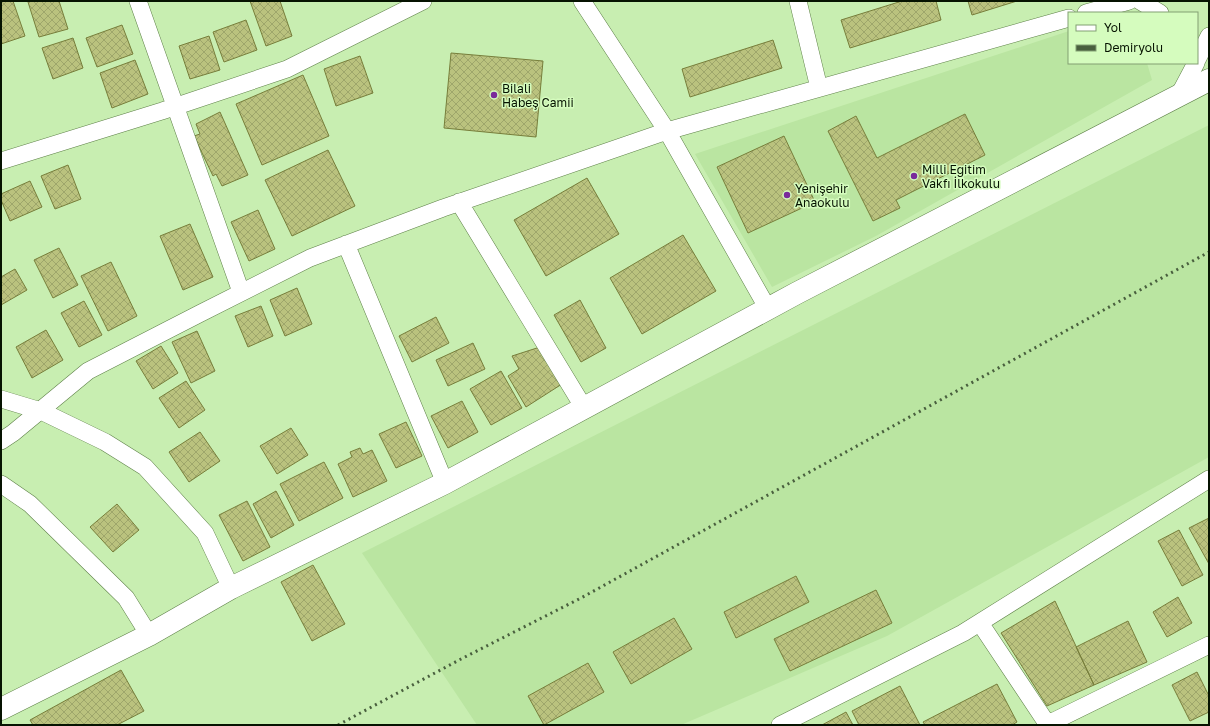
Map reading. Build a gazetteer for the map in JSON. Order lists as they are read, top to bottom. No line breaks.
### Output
{"places":["Bilali Habeş Camii","Milli Eğitim Vakfı İlkokulu","Yenişehir Anaokulu"],"legend":["Yol","Demiryolu"]}
